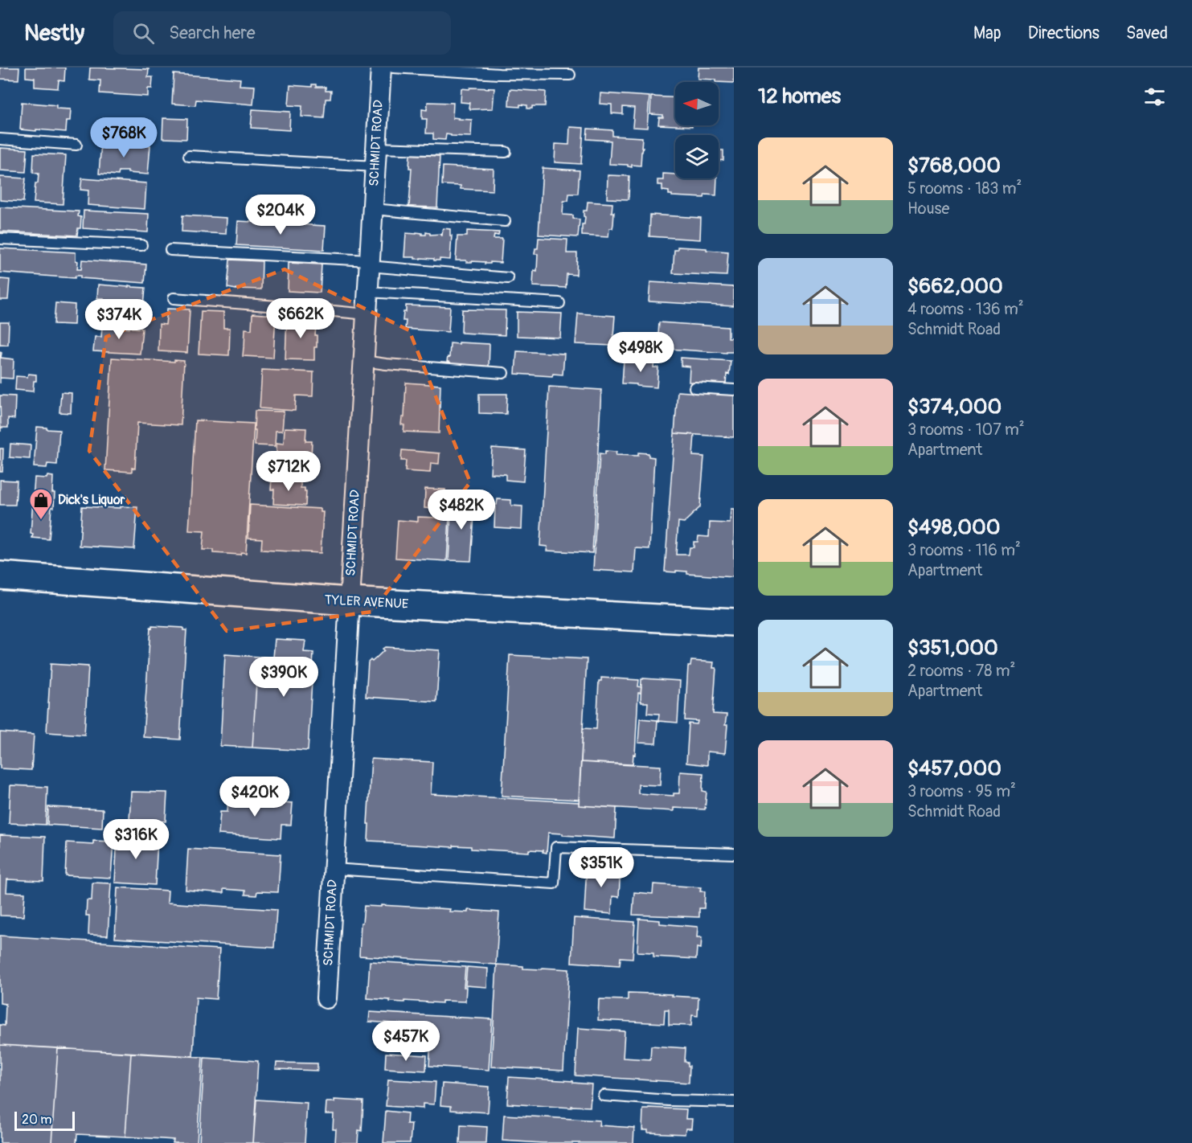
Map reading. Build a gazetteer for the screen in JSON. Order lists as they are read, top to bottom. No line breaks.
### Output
{"streets":{"main road":["TYLER AVENUE"],"street":["SCHMIDT ROAD"]},"crossings":[["SCHMIDT ROAD","TYLER AVENUE"]],"places":{"shop":["Dick's Liquor"]},"scale_bar":"20 m","north":"left","page":{"header":"Nestly","search":"Search here","nav":["Map","Directions","Saved"],"heading":"12 homes","price":["$768K","$204K","$662K","$374K","$498K","$712K","$482K","$390K","$420K","$316K","$351K","$457K"],"list":[{"name":"$768,000","note":"5 rooms · 183 m² · House"},{"name":"$662,000","note":"4 rooms · 136 m² · Schmidt Road"},{"name":"$374,000","note":"3 rooms · 107 m² · Apartment"},{"name":"$498,000","note":"3 rooms · 116 m² · Apartment"},{"name":"$351,000","note":"2 rooms · 78 m² · Apartment"},{"name":"$457,000","note":"3 rooms · 95 m² · Schmidt Road"}],"scale":"20 m"}}
